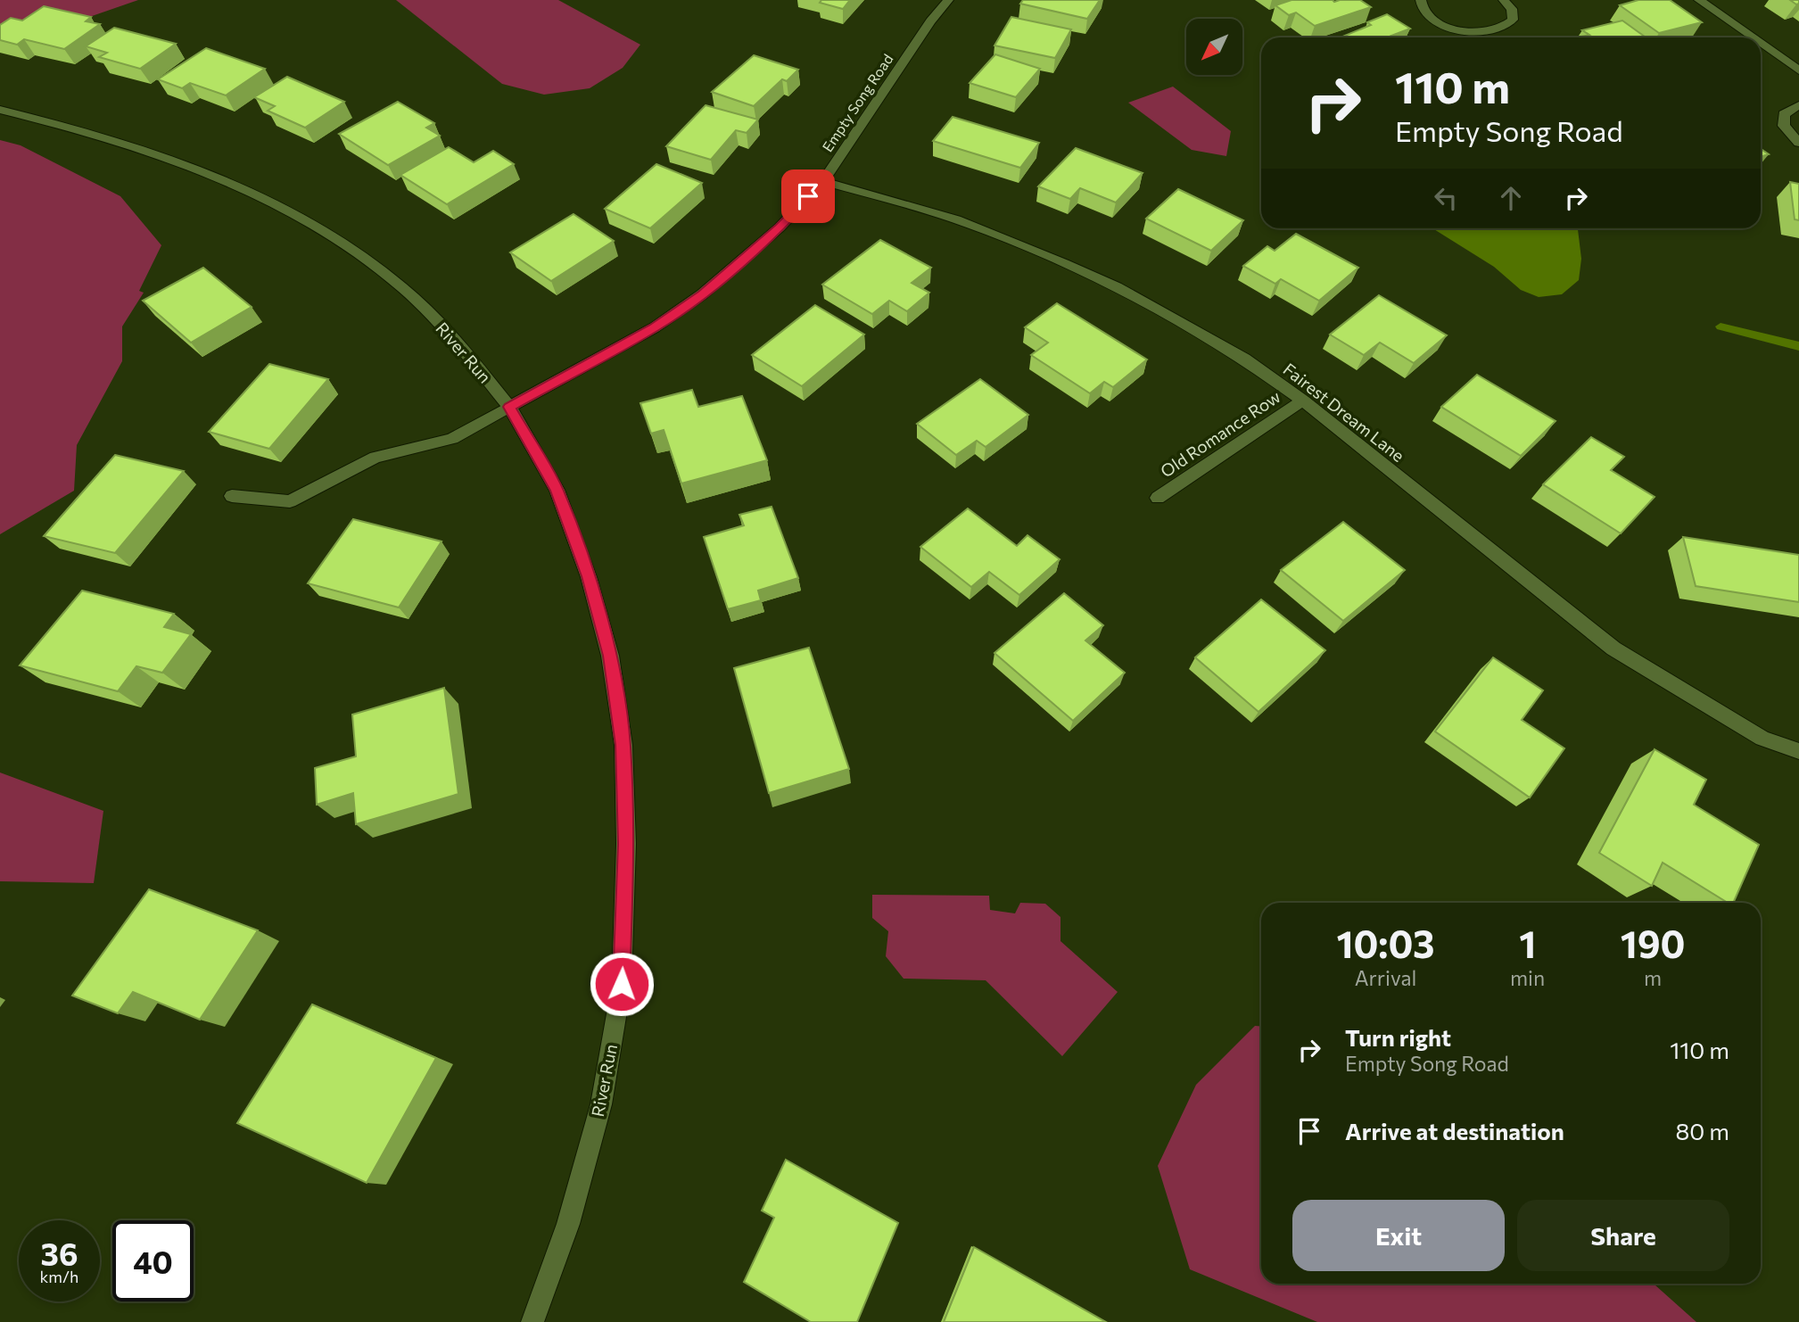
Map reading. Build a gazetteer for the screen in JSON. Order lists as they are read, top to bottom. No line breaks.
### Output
{"streets":{"street":["Empty Song Road","River Run","Fairest Dream Lane","Old Romance Row"]},"crossings":[["Empty Song Road","River Run"],["Empty Song Road","Fairest Dream Lane"],["Fairest Dream Lane","Old Romance Row"]],"north":"bottom left","page":{"turn":["110 m","Empty Song Road"],"eta":["10:03","Arrival","1","min","190","m"],"list":[{"name":"Turn right","note":"Empty Song Road","value":"110 m"},{"name":"Arrive at destination","value":"80 m"}],"buttons":["Exit","Share"],"speed":"36 km/h","limit":"40"}}
